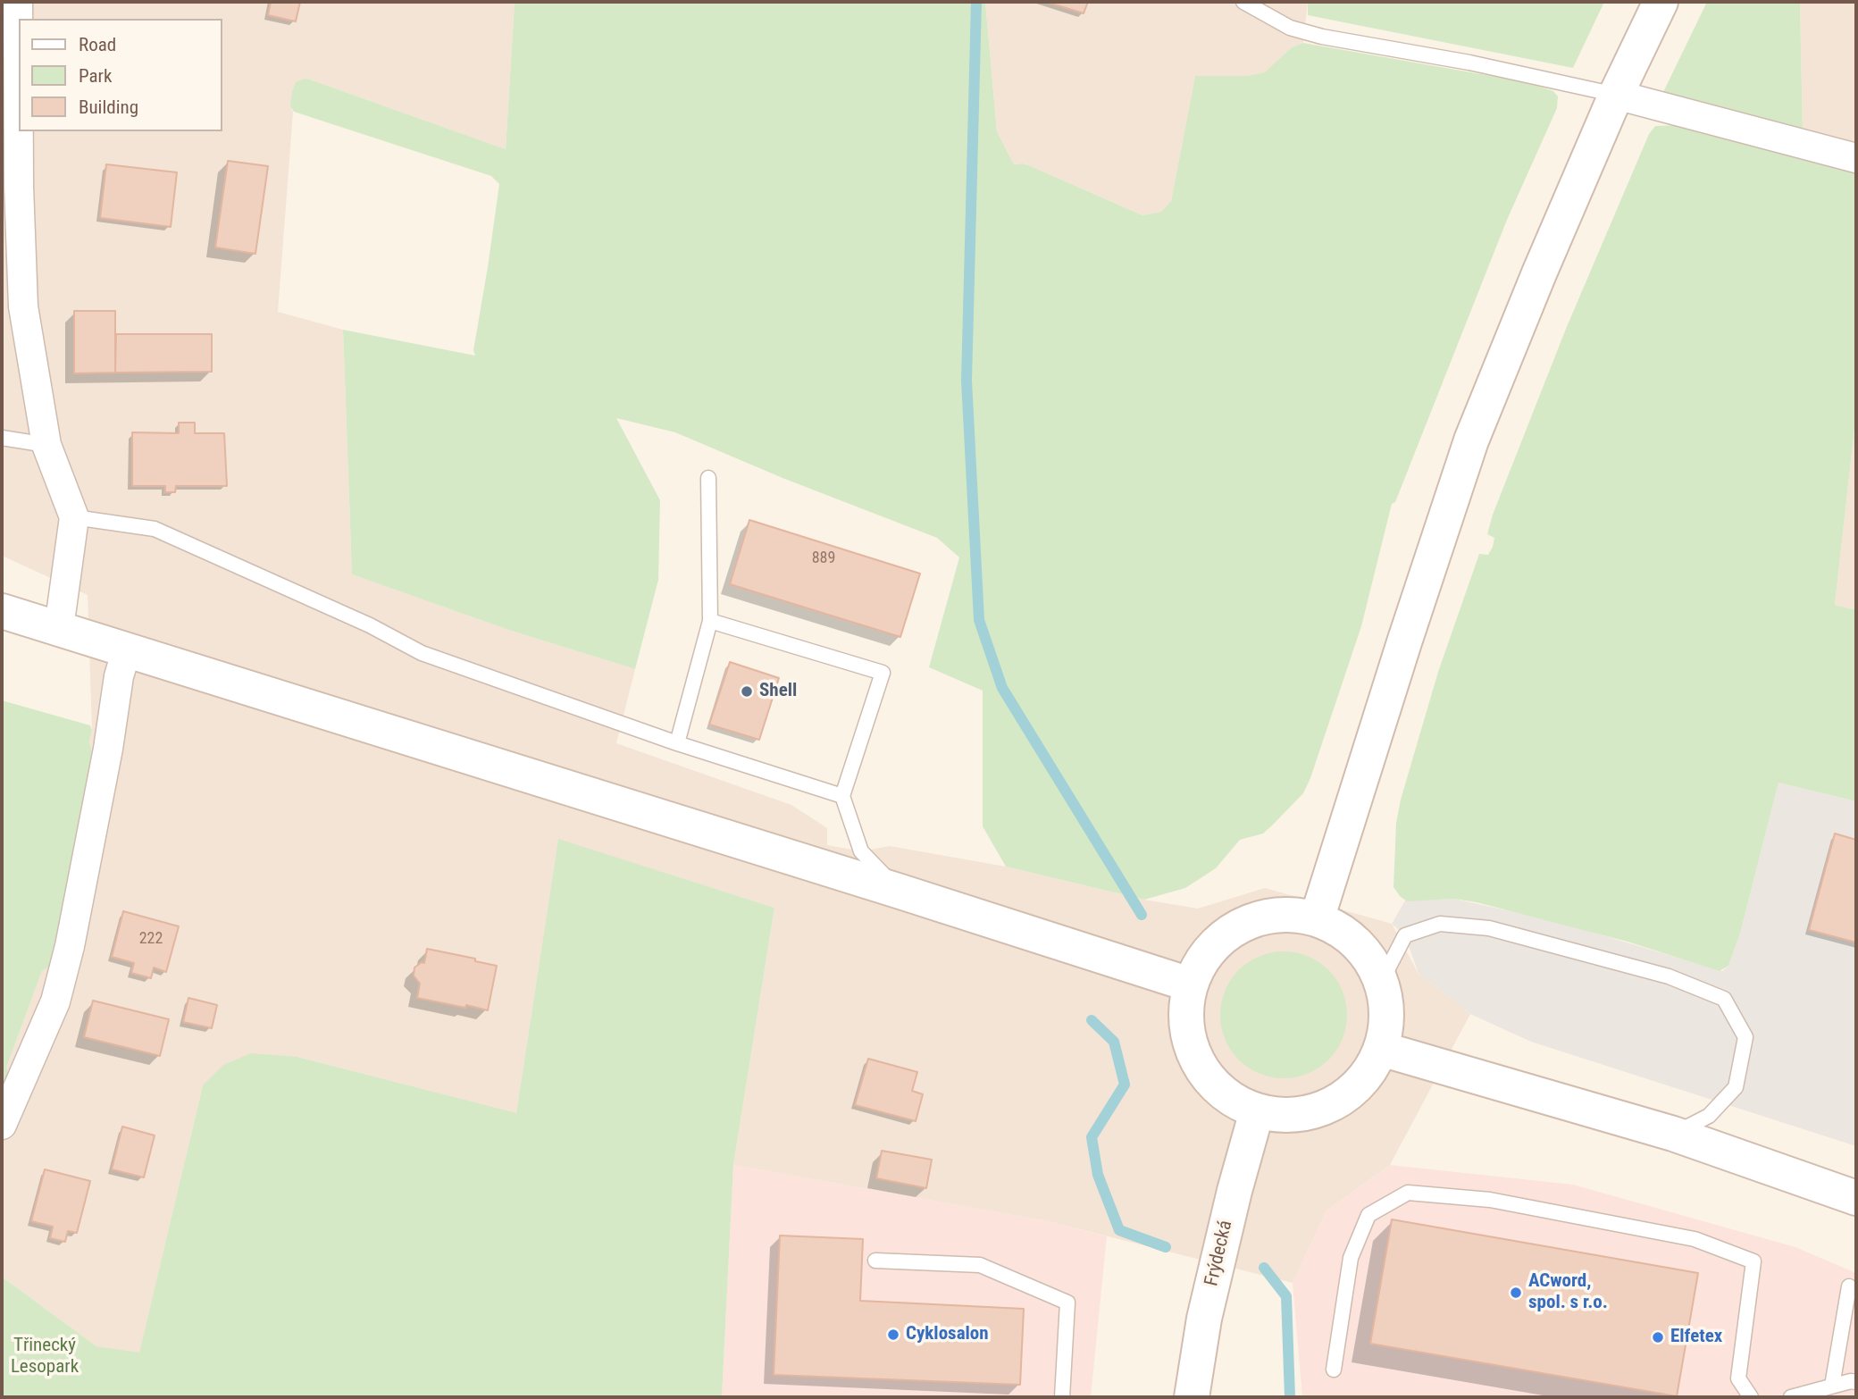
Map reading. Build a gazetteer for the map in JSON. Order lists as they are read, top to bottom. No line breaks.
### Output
{"streets":{"main road":["Frýdecká"]},"parks":["Třinecký Lesopark"],"places":["Shell","ACword, spol. s r.o.","Cyklosalon","Elfetex"],"house_numbers":["889","222"],"legend":["Road","Park","Building"]}
